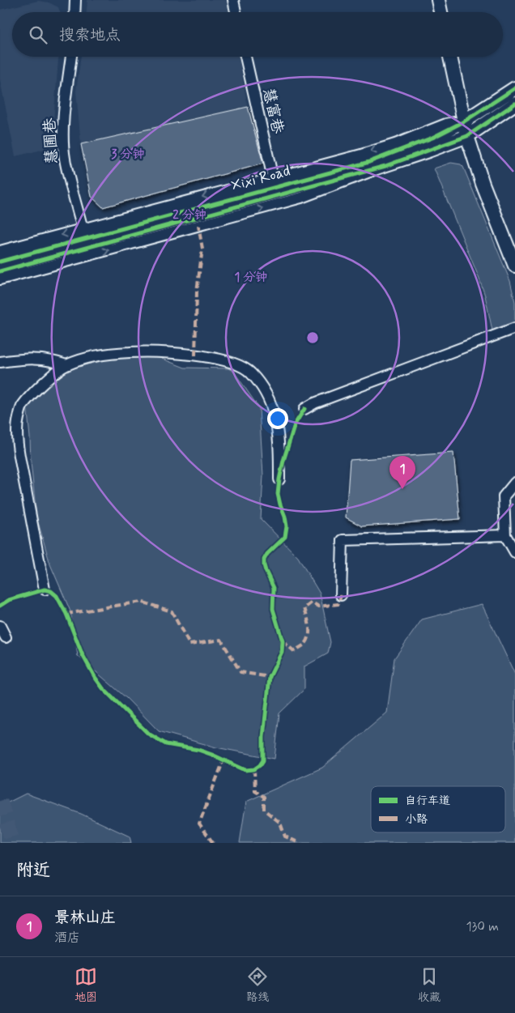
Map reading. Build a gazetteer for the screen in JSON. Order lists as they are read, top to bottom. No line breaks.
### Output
{"streets":{"main road":["Xixi Road"],"street":["慧富巷","慧圃巷"]},"crossings":[["慧富巷","Xixi Road"],["慧圃巷","Xixi Road"]],"legend":["自行车道","小路"],"page":{"search":"搜索地点","pins":"1","heading":"附近","list":[{"mark":"1","name":"景林山庄","note":"酒店","value":"130 m"}],"nav":["地图","路线","收藏"]},"rings":["3 分钟","2 分钟","1 分钟"]}
